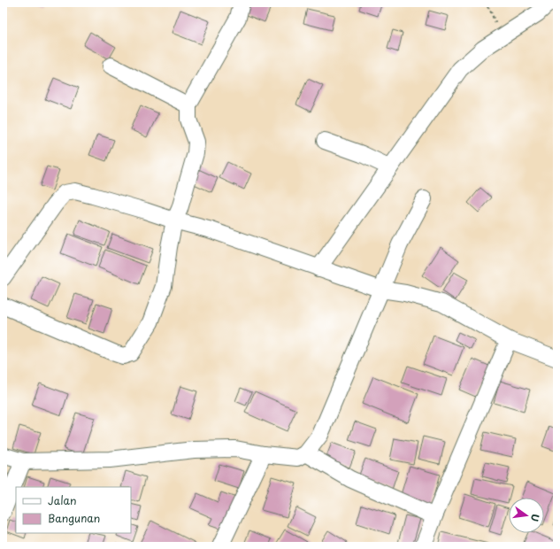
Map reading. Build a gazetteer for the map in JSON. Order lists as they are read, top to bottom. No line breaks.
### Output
{"legend":["Jalan","Bangunan"],"north":"right"}
